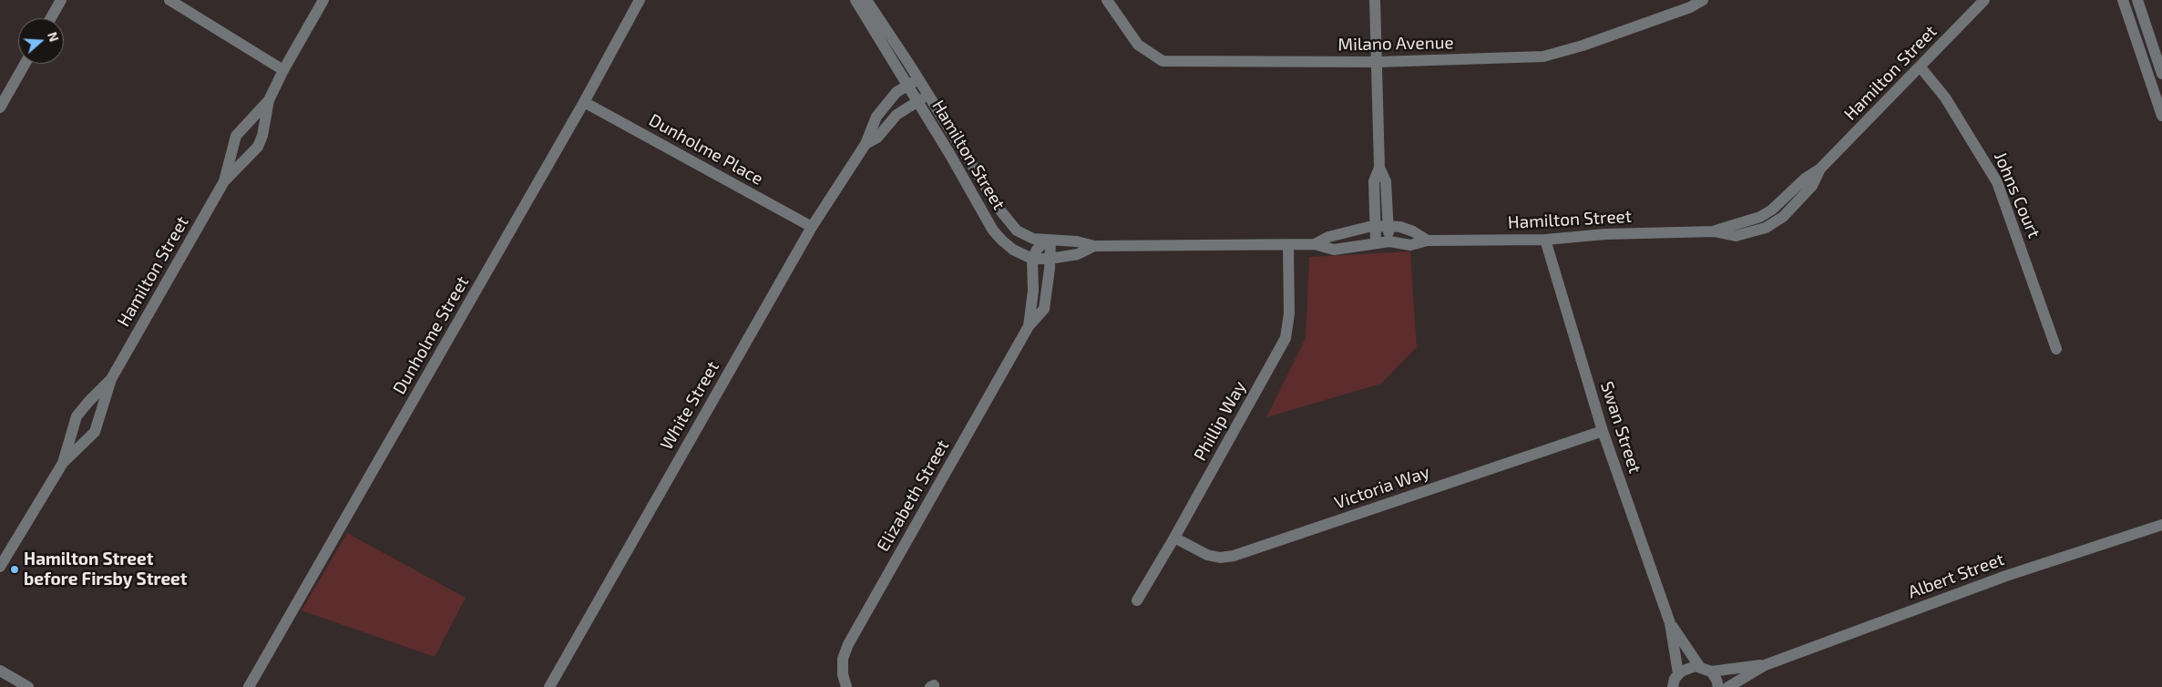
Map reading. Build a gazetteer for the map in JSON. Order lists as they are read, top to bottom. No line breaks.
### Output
{"streets":{"street":["Milano Avenue","Hamilton Street","Dunholme Place","Johns Court","Dunholme Street","White Street","Phillip Way","Swan Street","Victoria Way","Elizabeth Street","Albert Street"]},"crossings":[["Hamilton Street","Johns Court"],["Hamilton Street","White Street"],["Hamilton Street","Phillip Way"],["Hamilton Street","Swan Street"],["Hamilton Street","Elizabeth Street"],["Dunholme Place","Dunholme Street"],["Dunholme Place","White Street"],["Phillip Way","Victoria Way"],["Swan Street","Victoria Way"]],"places":["Hamilton Street before Firsby Street"],"north":"right"}
